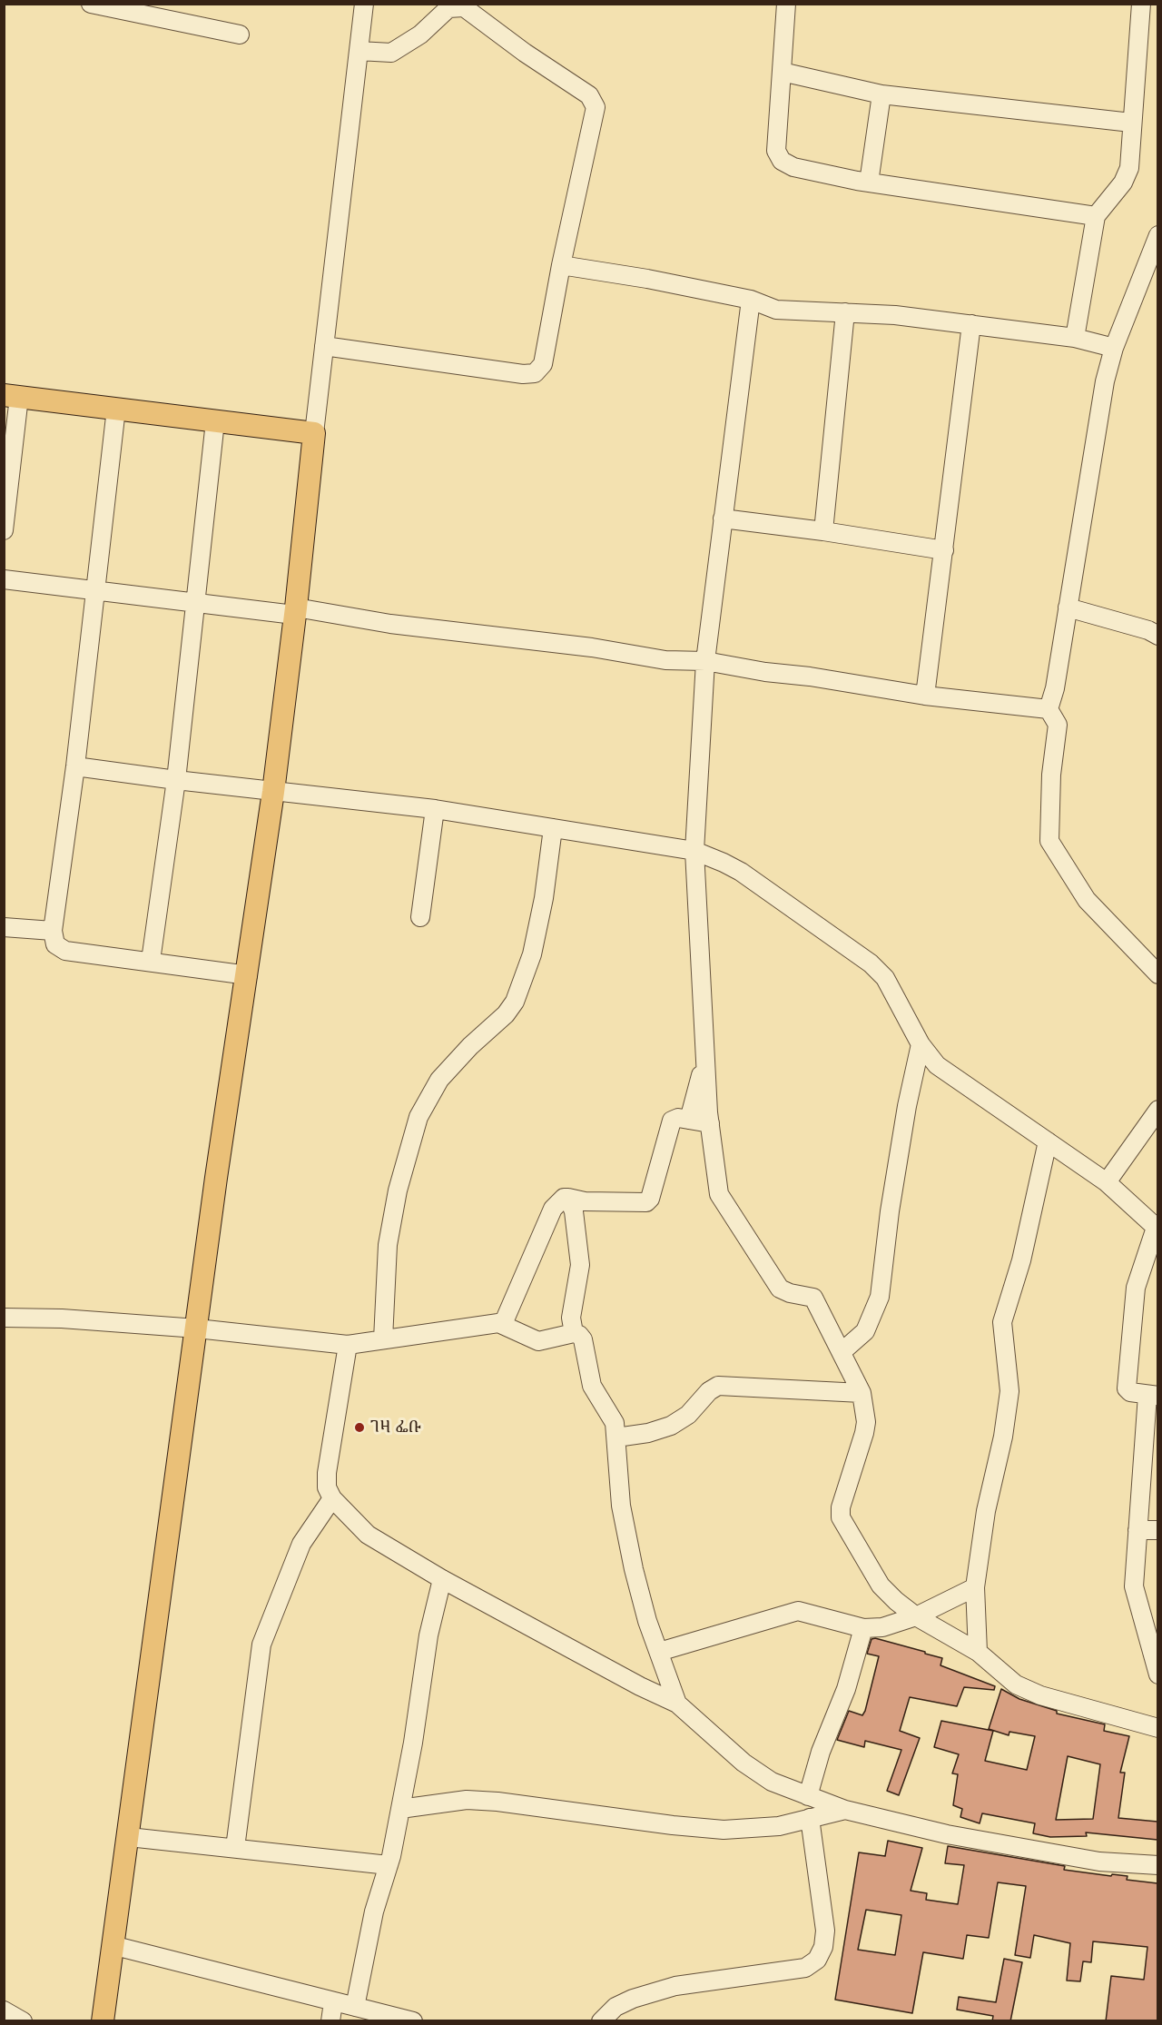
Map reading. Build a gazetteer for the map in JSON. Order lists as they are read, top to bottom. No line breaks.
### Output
{"places":["ገዛ ፌቡ"]}
